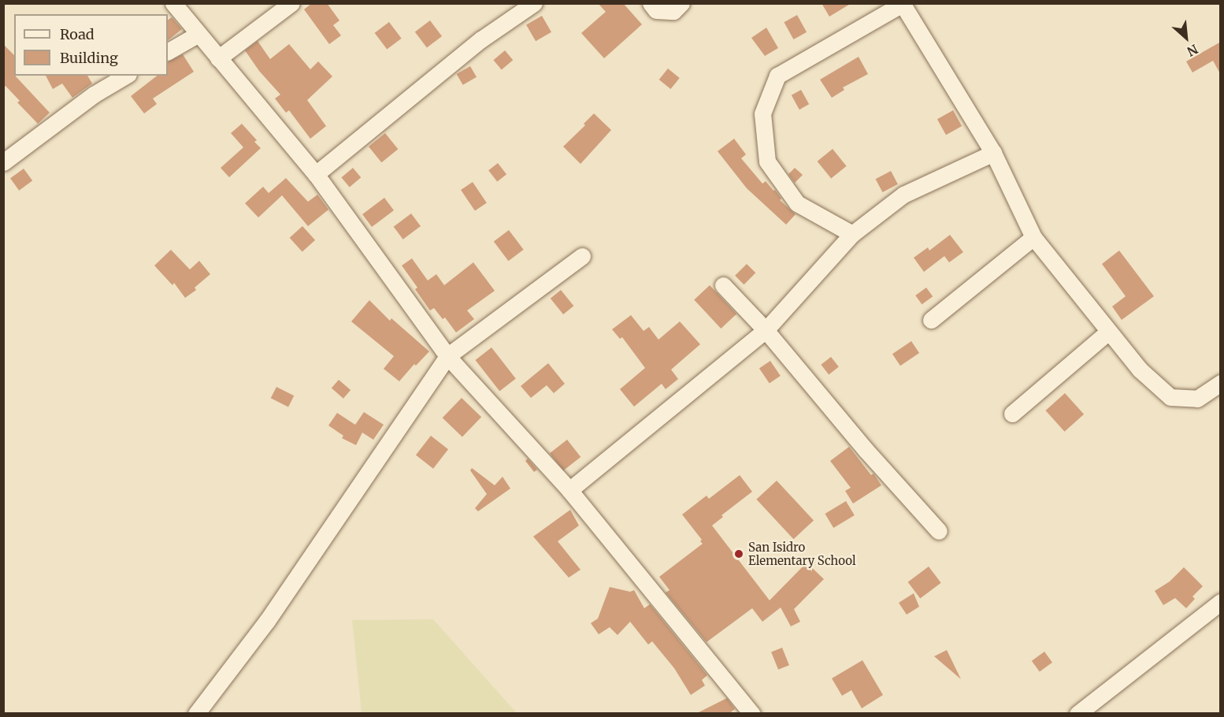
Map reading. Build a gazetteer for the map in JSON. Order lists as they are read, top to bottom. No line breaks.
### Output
{"places":["San Isidro Elementary School"],"legend":["Road","Building"],"north":"bottom right"}
